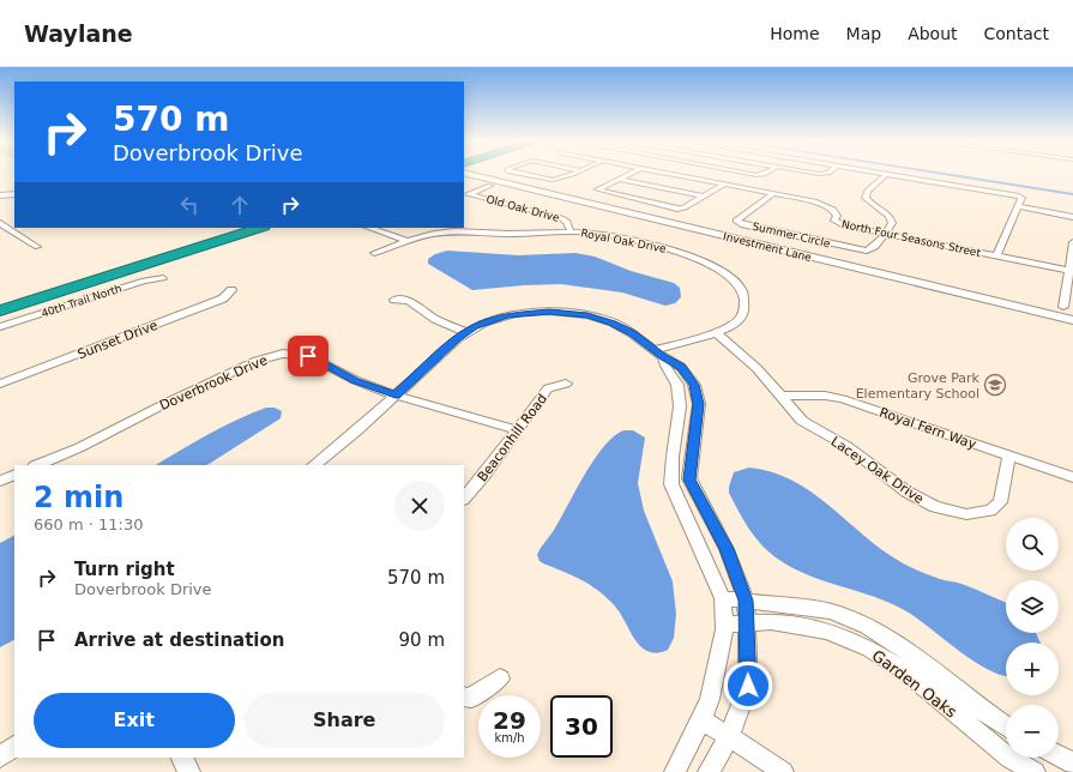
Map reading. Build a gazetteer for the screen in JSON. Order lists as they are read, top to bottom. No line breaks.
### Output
{"streets":{"street":["Old Oak Drive","Summer Circle","North Four Seasons Street","Royal Oak Drive","Investment Lane","40th Trail North","Sunset Drive","Doverbrook Drive","Royal Fern Way","Beaconhill Road","Lacey Oak Drive","Garden Oaks"]},"crossings":[["Old Oak Drive","Royal Oak Drive"],["Summer Circle","North Four Seasons Street"],["Royal Oak Drive","Lacey Oak Drive"],["Doverbrook Drive","Beaconhill Road"],["Royal Fern Way","Lacey Oak Drive"]],"places":{"school or university":["Grove Park Elementary School"]},"page":{"header":"Waylane","nav":["Home","Map","About","Contact"],"turn":["570 m","Doverbrook Drive"],"heading":["2 min","660 m · 11:30"],"map_buttons":["+","−"],"list":[{"name":"Turn right","note":"Doverbrook Drive","value":"570 m"},{"name":"Arrive at destination","value":"90 m"}],"buttons":["Exit","Share"],"speed":"29 km/h","limit":"30"}}
